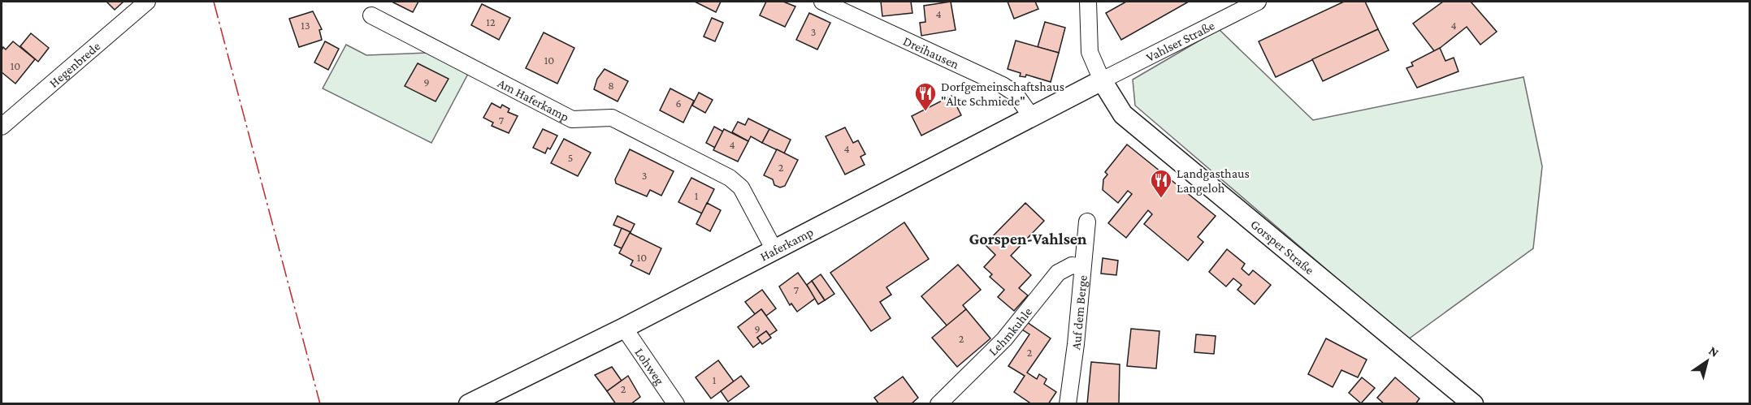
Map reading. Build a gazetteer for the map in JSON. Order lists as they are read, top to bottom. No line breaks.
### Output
{"streets":{"street":["Vahlser Straße","Dreihausen","Hegenbrede","Am Haferkamp","Haferkamp","Gorsper Straße","Auf dem Berge","Lehmkuhle","Lohweg"]},"crossings":[["Vahlser Straße","Haferkamp"],["Vahlser Straße","Gorsper Straße"],["Dreihausen","Haferkamp"],["Am Haferkamp","Haferkamp"],["Haferkamp","Gorsper Straße"],["Haferkamp","Lohweg"],["Auf dem Berge","Lehmkuhle"]],"districts":["Gorspen-Vahlsen"],"places":{"restaurant":["Dorfgemeinschaftshaus \"Alte Schmiede\"","Landgasthaus Langeloh"]},"house_numbers":["4","12","13","4","3","10","10","9","8","6","7","4","4","5","2","3","1","10","7","9","2","2","1","2"],"north":"top right"}
